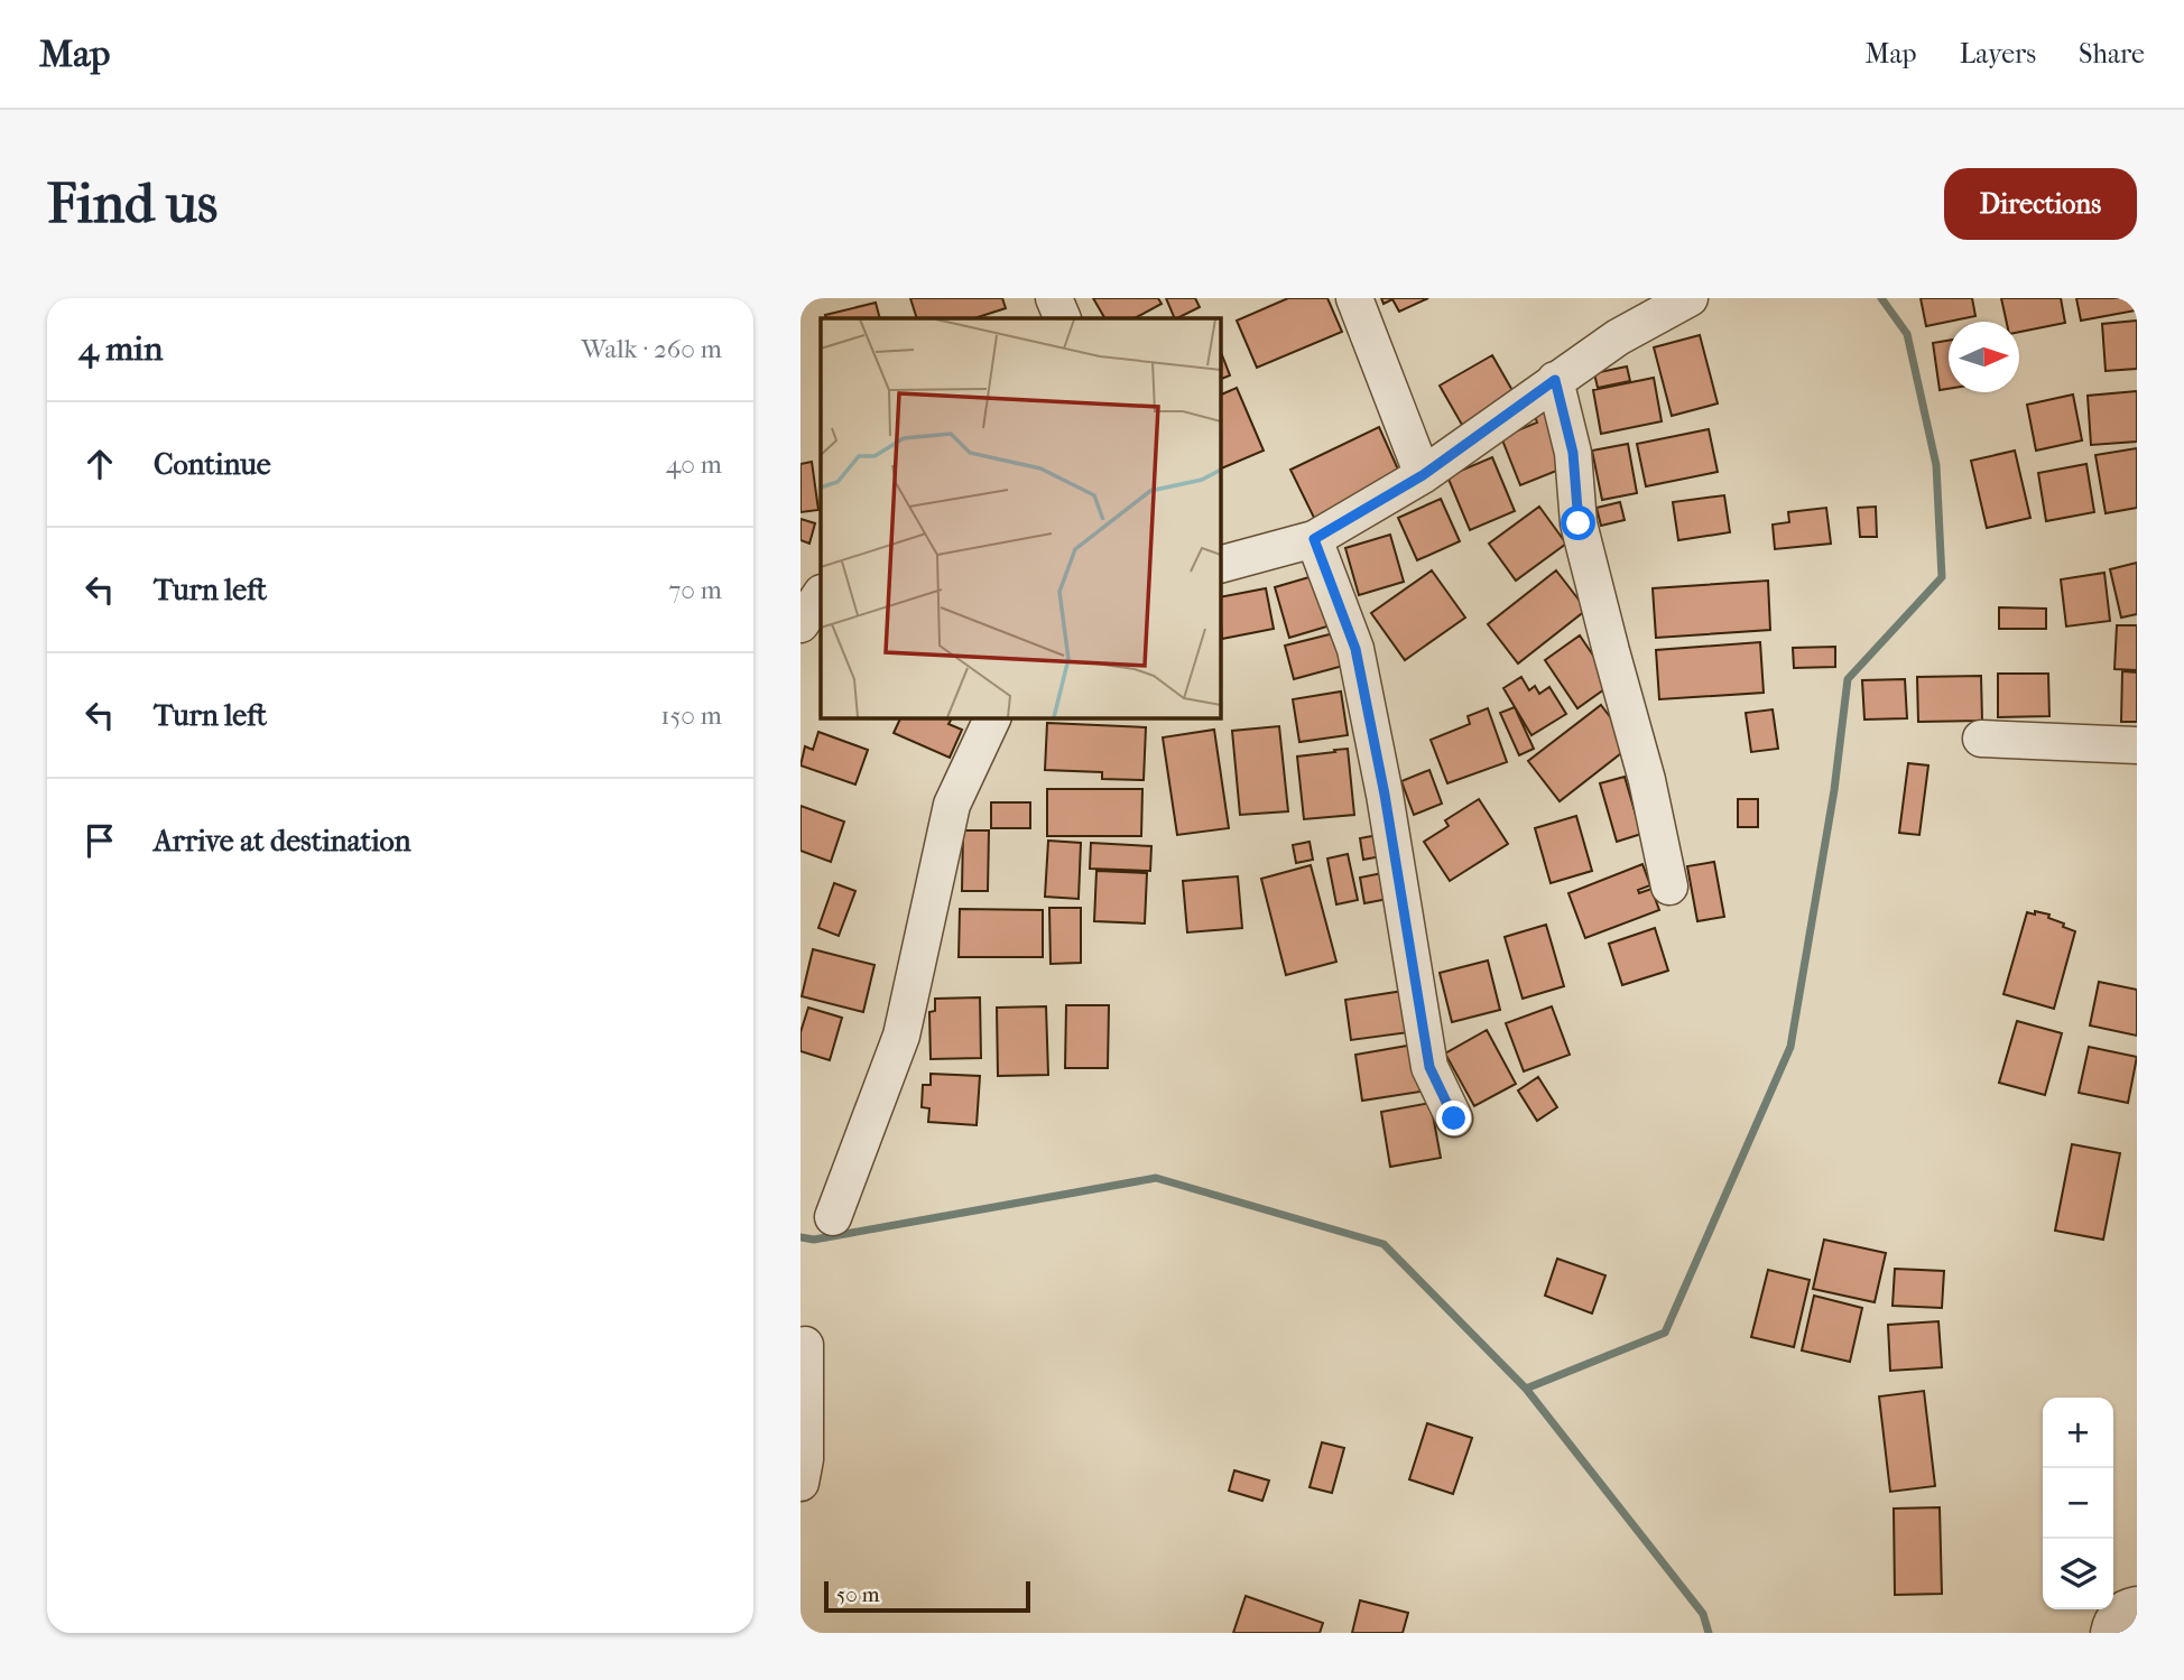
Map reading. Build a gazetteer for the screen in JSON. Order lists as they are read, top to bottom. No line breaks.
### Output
{"scale_bar":"50 m","north":"right","page":{"header":"Map","nav":["Map","Layers","Share"],"buttons":"Directions","title":"Find us","heading":["4 min","Walk · 260 m"],"list":[["Continue","40 m"],["Turn left","70 m"],["Turn left","150 m"],"Arrive at destination"],"map_buttons":["+","−"],"scale":"50 m"}}
